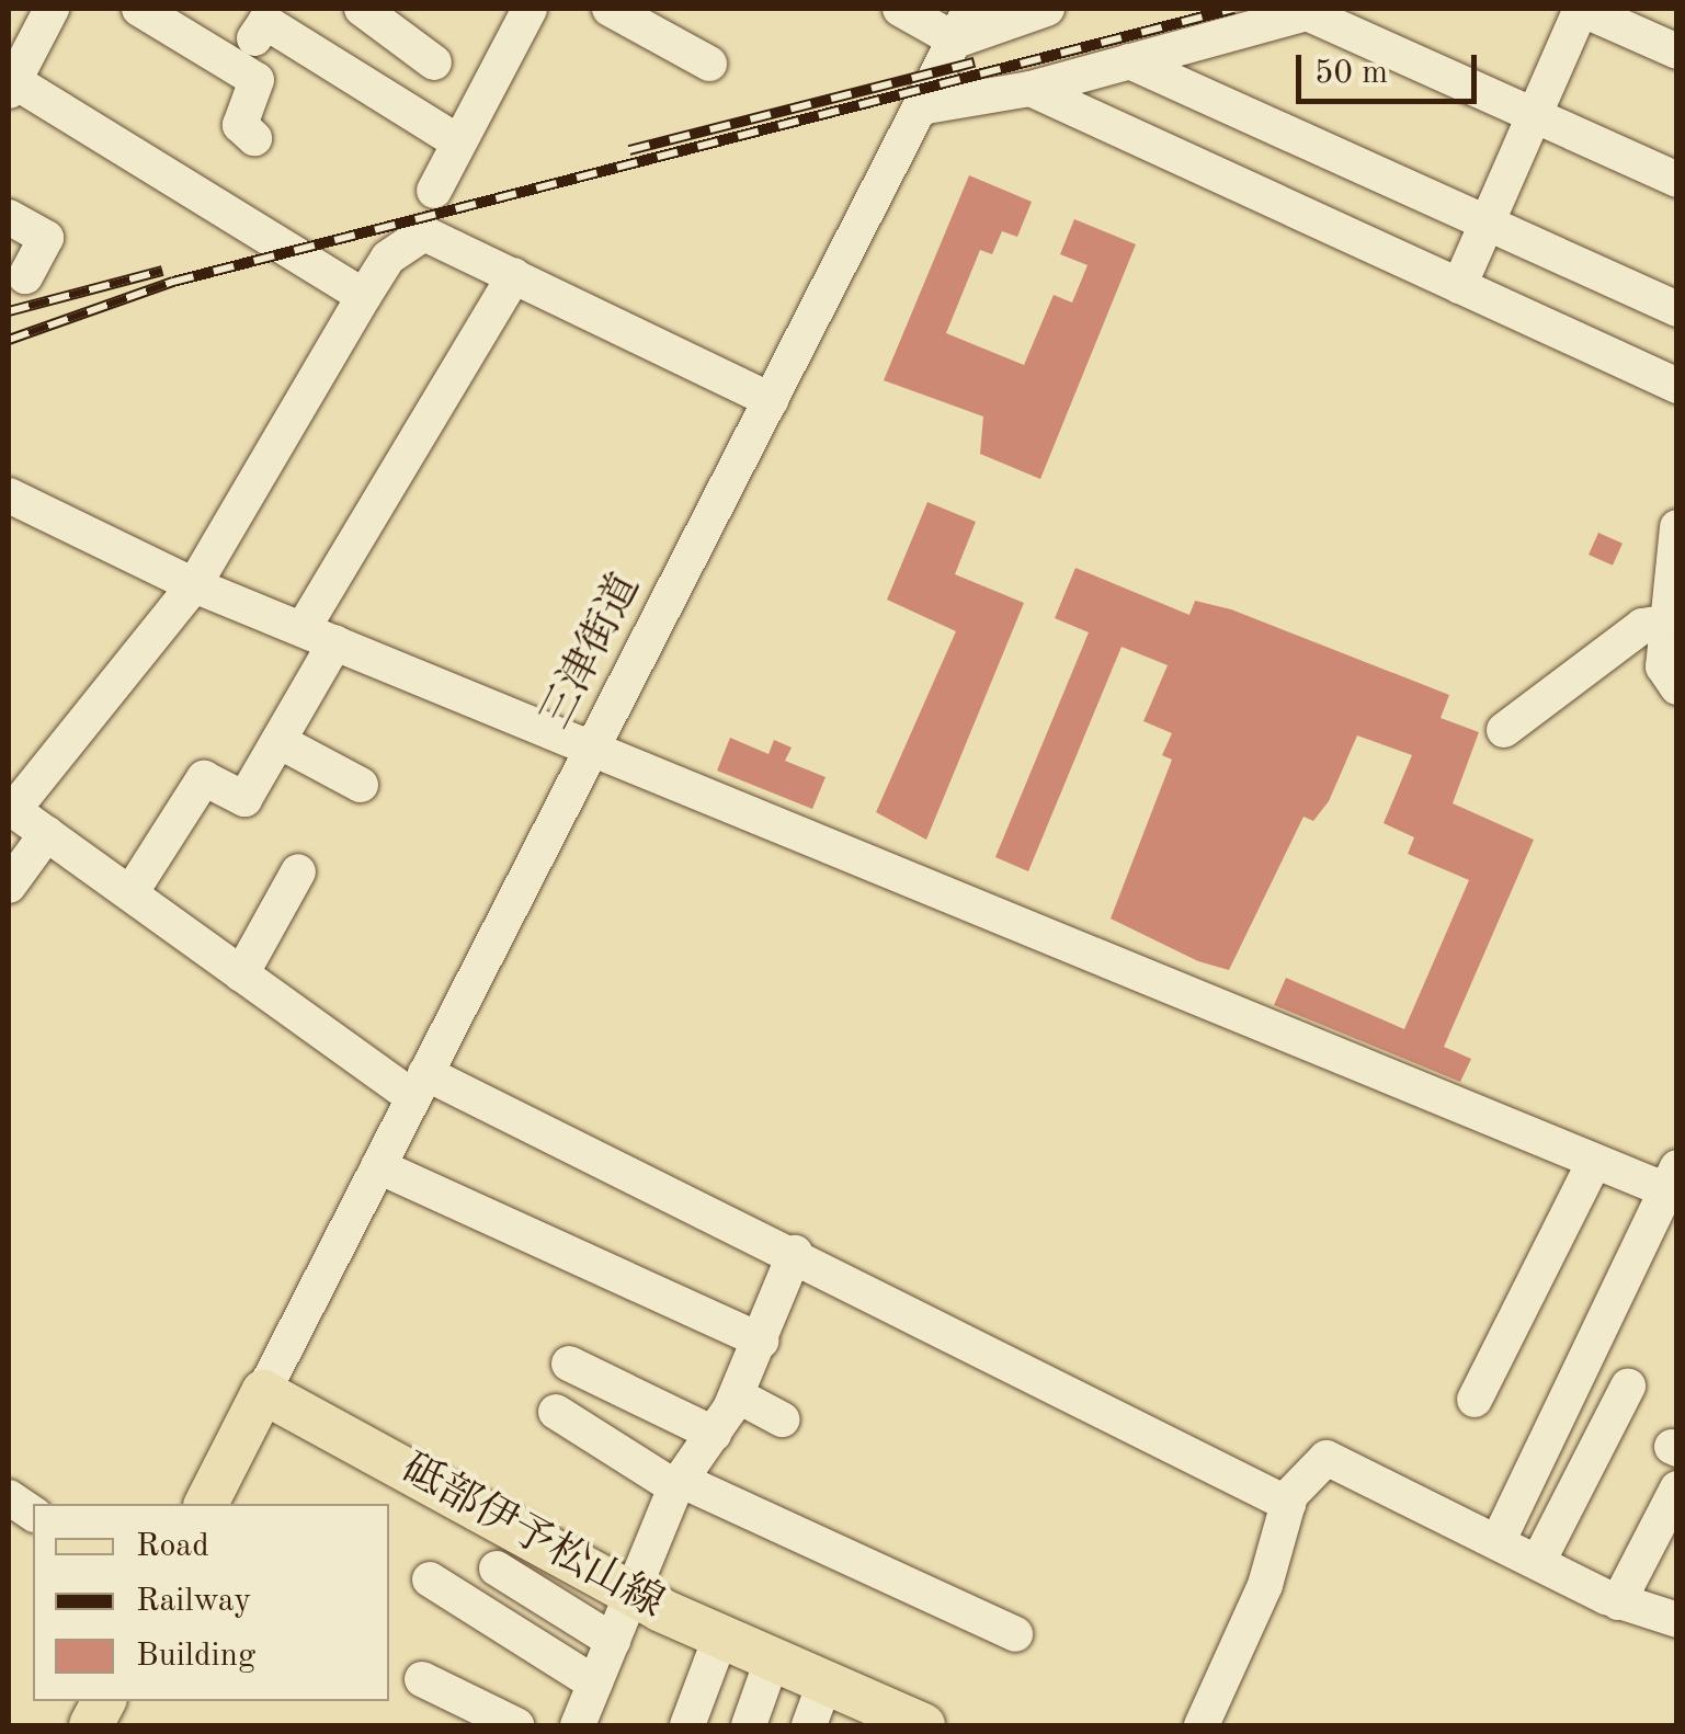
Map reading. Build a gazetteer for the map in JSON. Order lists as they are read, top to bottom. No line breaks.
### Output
{"streets":{"main road":["砥部伊予松山線"],"street":["三津街道"]},"crossings":[["三津街道","砥部伊予松山線"]],"legend":["Road","Railway","Building"],"scale_bar":"50 m"}
